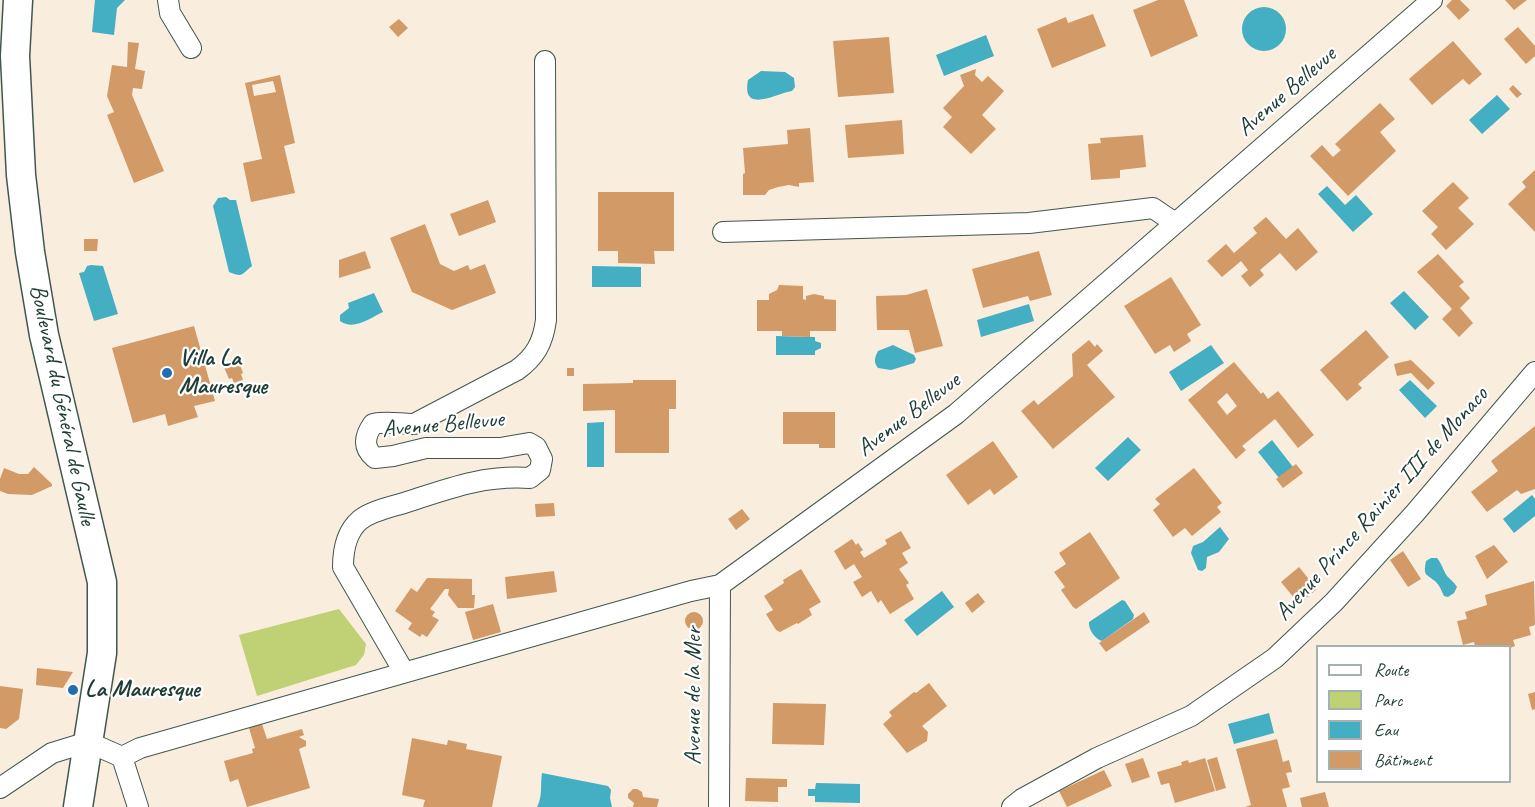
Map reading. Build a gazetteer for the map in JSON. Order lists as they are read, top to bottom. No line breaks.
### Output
{"streets":{"street":["Avenue Bellevue","Boulevard du Général de Gaulle","Avenue Prince Rainier III de Monaco","Avenue de la Mer"]},"crossings":[["Avenue Bellevue","Avenue de la Mer"]],"places":["Villa La Mauresque","La Mauresque"],"legend":["Route","Parc","Eau","Bâtiment"]}
